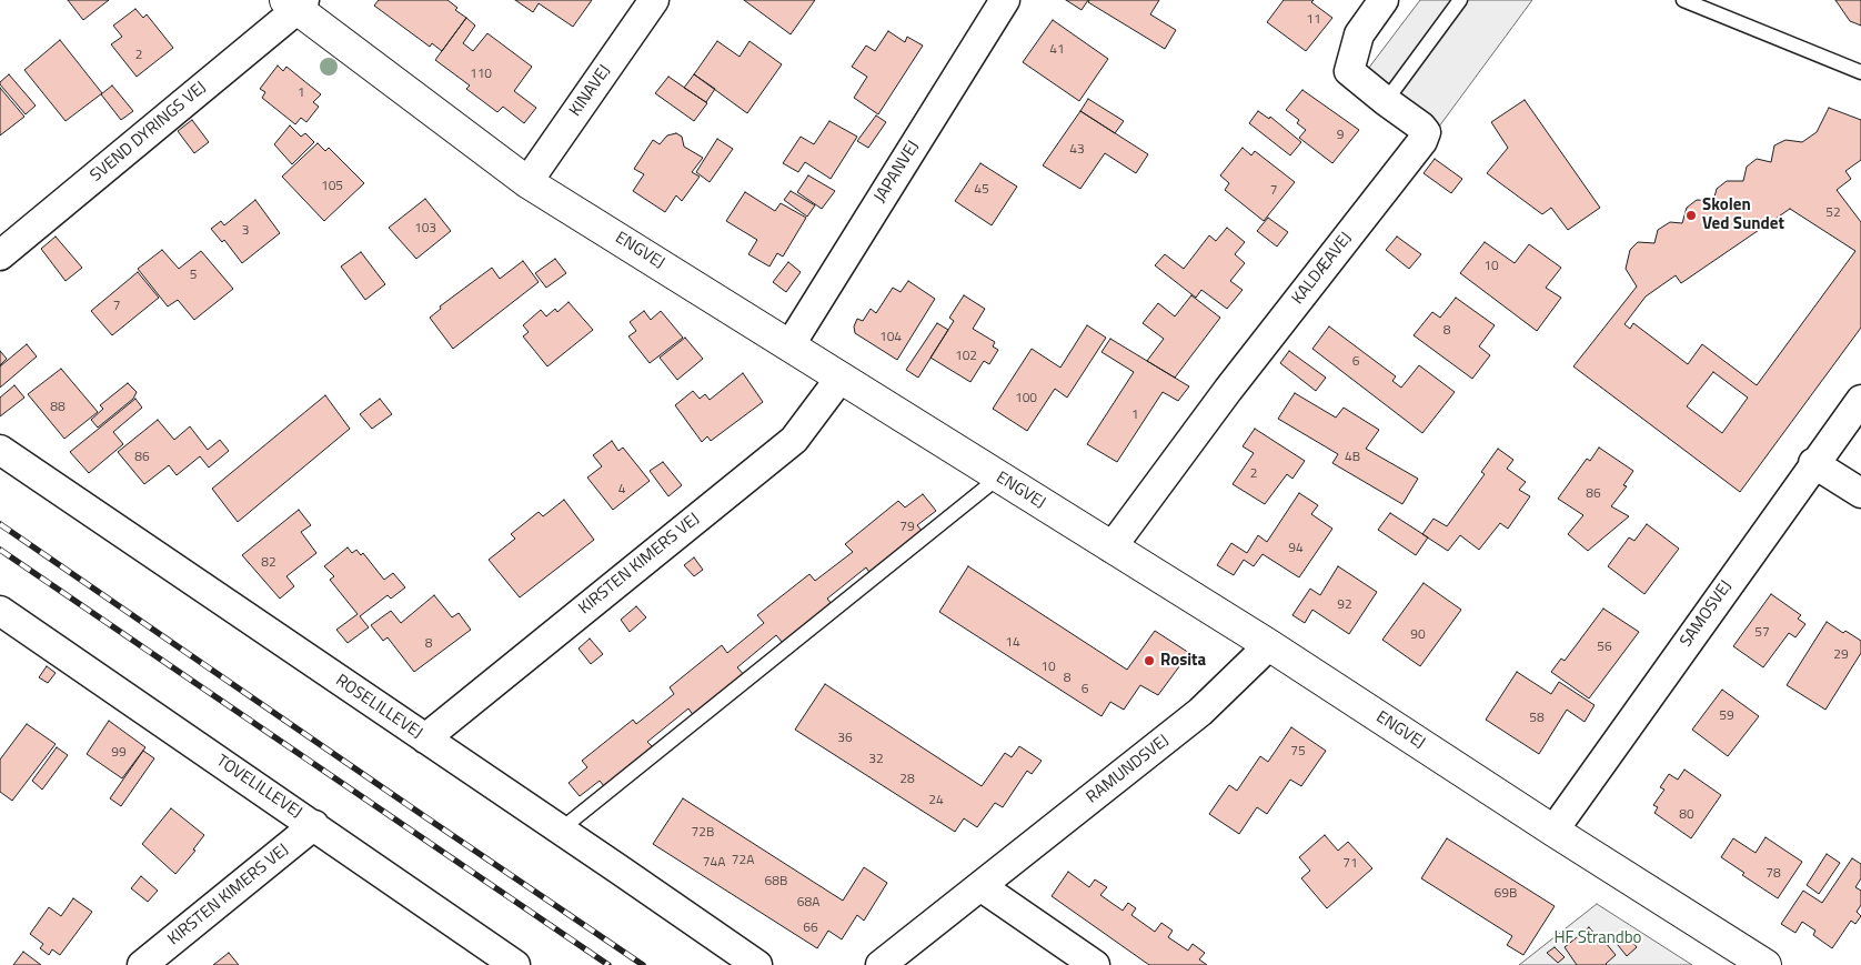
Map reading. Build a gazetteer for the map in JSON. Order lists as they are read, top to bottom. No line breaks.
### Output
{"streets":{"street":["KINAVEJ","SVEND DYRINGS VEJ","JAPANVEJ","ENGVEJ","KALDÆAVEJ","KIRSTEN KIMERS VEJ","SAMOSVEJ","ROSELILLEVEJ","RAMUNDSVEJ","TOVELILLEVEJ"]},"crossings":[["KINAVEJ","ENGVEJ"],["SVEND DYRINGS VEJ","ENGVEJ"],["JAPANVEJ","ENGVEJ"],["ENGVEJ","KALDÆAVEJ"],["ENGVEJ","KIRSTEN KIMERS VEJ"],["ENGVEJ","SAMOSVEJ"],["ENGVEJ","RAMUNDSVEJ"],["KIRSTEN KIMERS VEJ","ROSELILLEVEJ"],["KIRSTEN KIMERS VEJ","TOVELILLEVEJ"]],"parks":["HF Strandbo"],"places":["Skolen Ved Sundet","Rosita"],"house_numbers":["11","41","2","110","1","9","43","105","45","7","52","103","3","10","5","7","8","104","102","6","100","88","1","86","4B","2","4","86","79","94","82","92","57","90","14","8","56","29","10","8","6","59","58","36","75","99","32","28","24","80","72B","72A","74A","71","78","68B","69B","68A","66"]}
